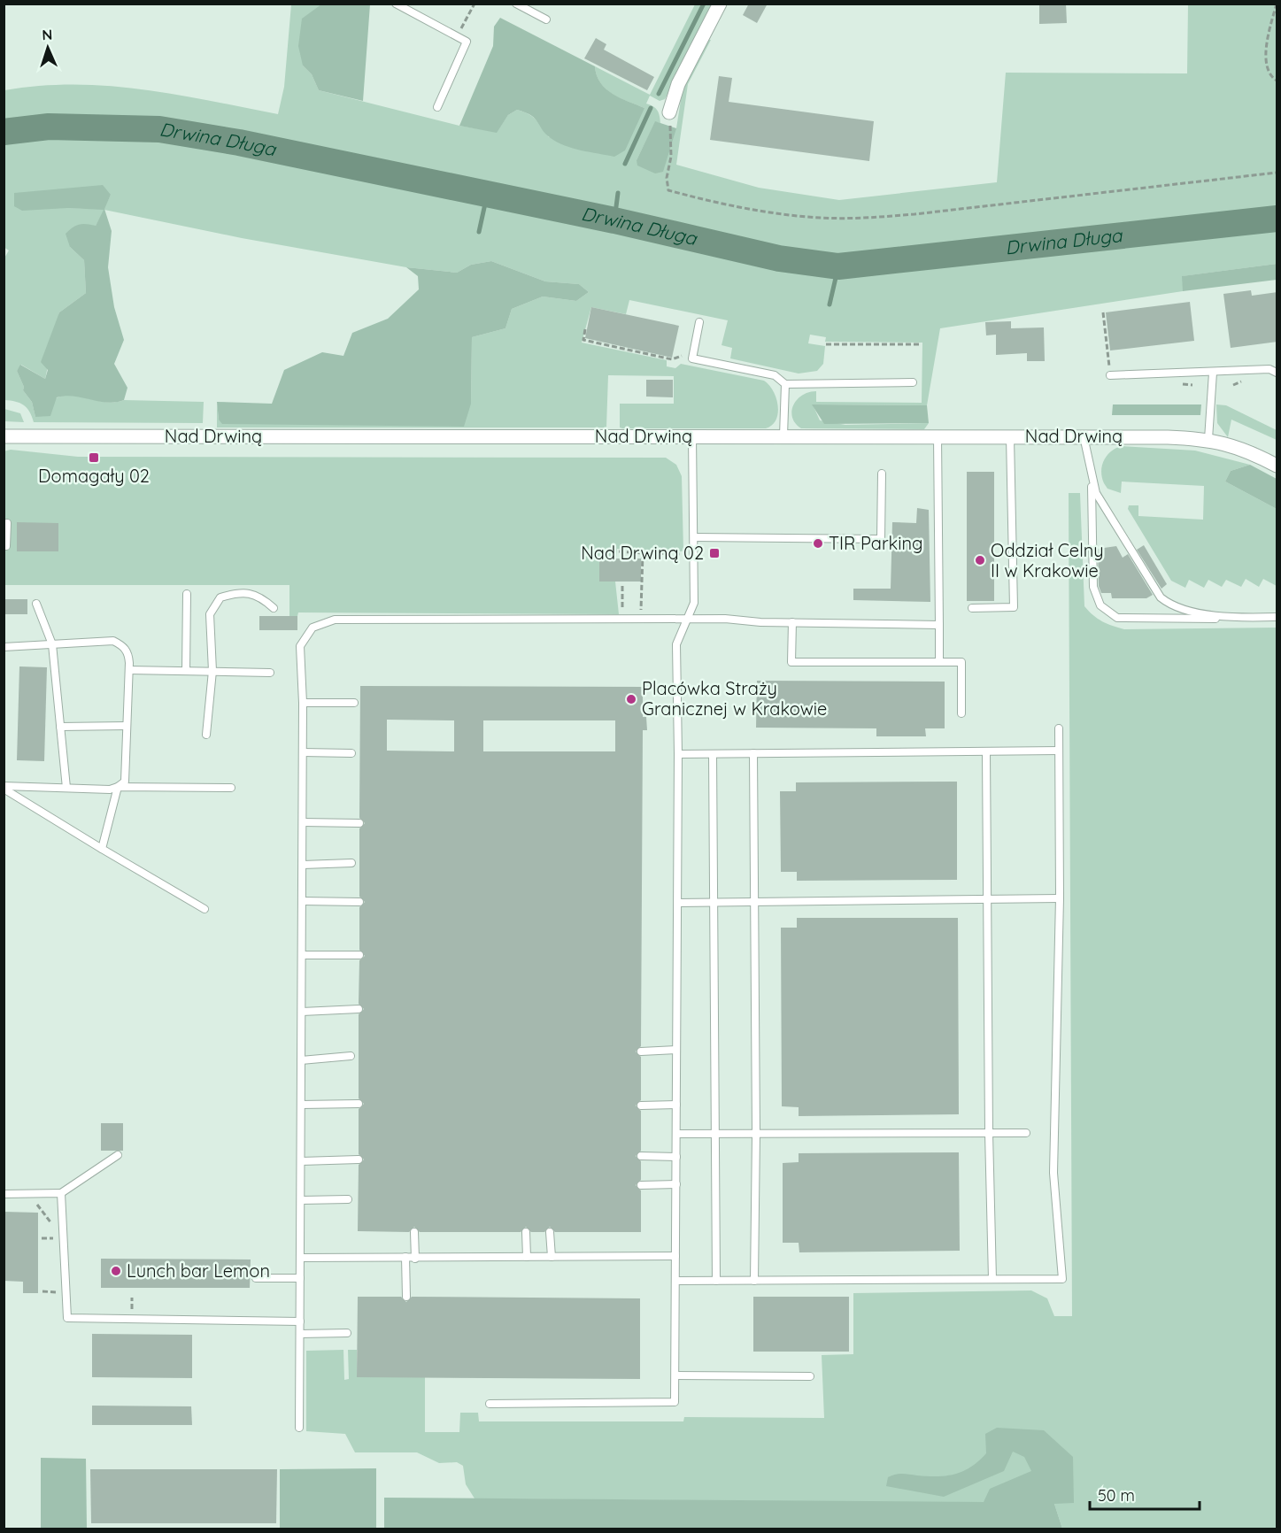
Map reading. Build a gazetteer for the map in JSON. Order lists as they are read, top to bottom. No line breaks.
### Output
{"streets":{"street":["Nad Drwiną"]},"water":["Drwina Długa"],"places":{"transit":["Domagały 02","Nad Drwiną 02"],"other":["TIR Parking","Oddział Celny II w Krakowie","Placówka Straży Granicznej w Krakowie","Lunch bar Lemon"]},"scale_bar":"50 m","north":"top"}
